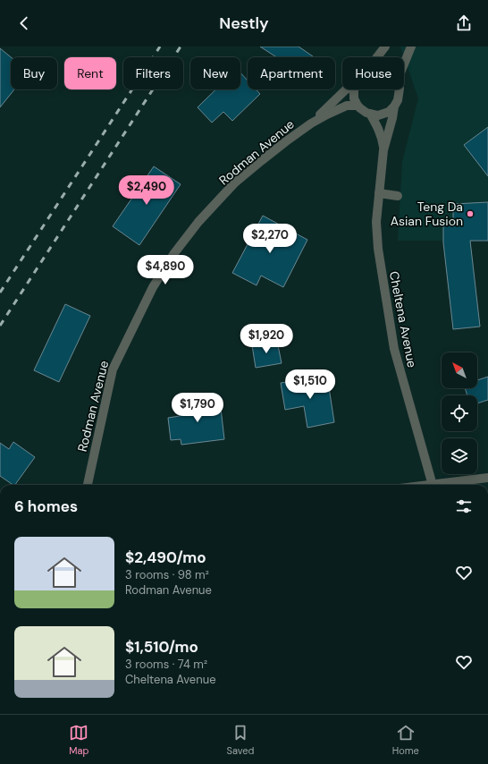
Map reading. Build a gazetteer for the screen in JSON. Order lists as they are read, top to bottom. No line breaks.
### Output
{"streets":{"street":["Rodman Avenue","Cheltena Avenue"]},"places":["Teng Da Asian Fusion"],"north":"top left","page":{"header":"Nestly","chip":["Buy","Rent","Filters","New","Apartment","House"],"price":["$2,490","$2,270","$4,890","$1,920","$1,510","$1,790"],"heading":"6 homes","list":[{"name":"$2,490/mo","note":"3 rooms · 98 m² · Rodman Avenue"},{"name":"$1,510/mo","note":"3 rooms · 74 m² · Cheltena Avenue"}],"tabs":["Map","Saved","Home"]}}
